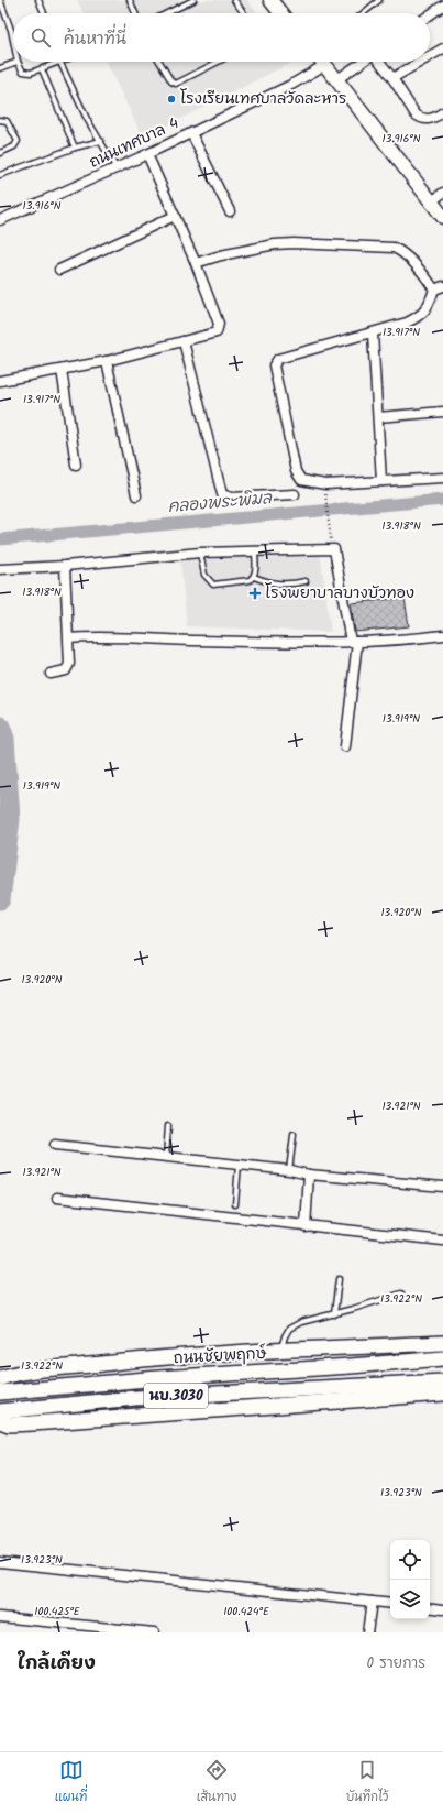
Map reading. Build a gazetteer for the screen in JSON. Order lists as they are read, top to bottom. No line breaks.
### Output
{"streets":{"main road":["ถนนชัยพฤกษ์","นบ.3030"],"street":["ถนนเทศบาล 4"]},"water":["คลองพระพิมล"],"places":{"other":["โรงเรียนเทศบาลวัดละหาร"],"health":["โรงพยาบาลบางบัวทอง"]},"page":{"search":"ค้นหาที่นี่","heading":["ใกล้เคียง","0 รายการ"],"nav":["แผนที่","เส้นทาง","บันทึกไว้"]},"coordinates":["13.916°N","13.917°N","13.918°N","13.919°N","13.920°N","13.921°N","13.922°N","13.923°N","100.425°E","100.424°E"]}
